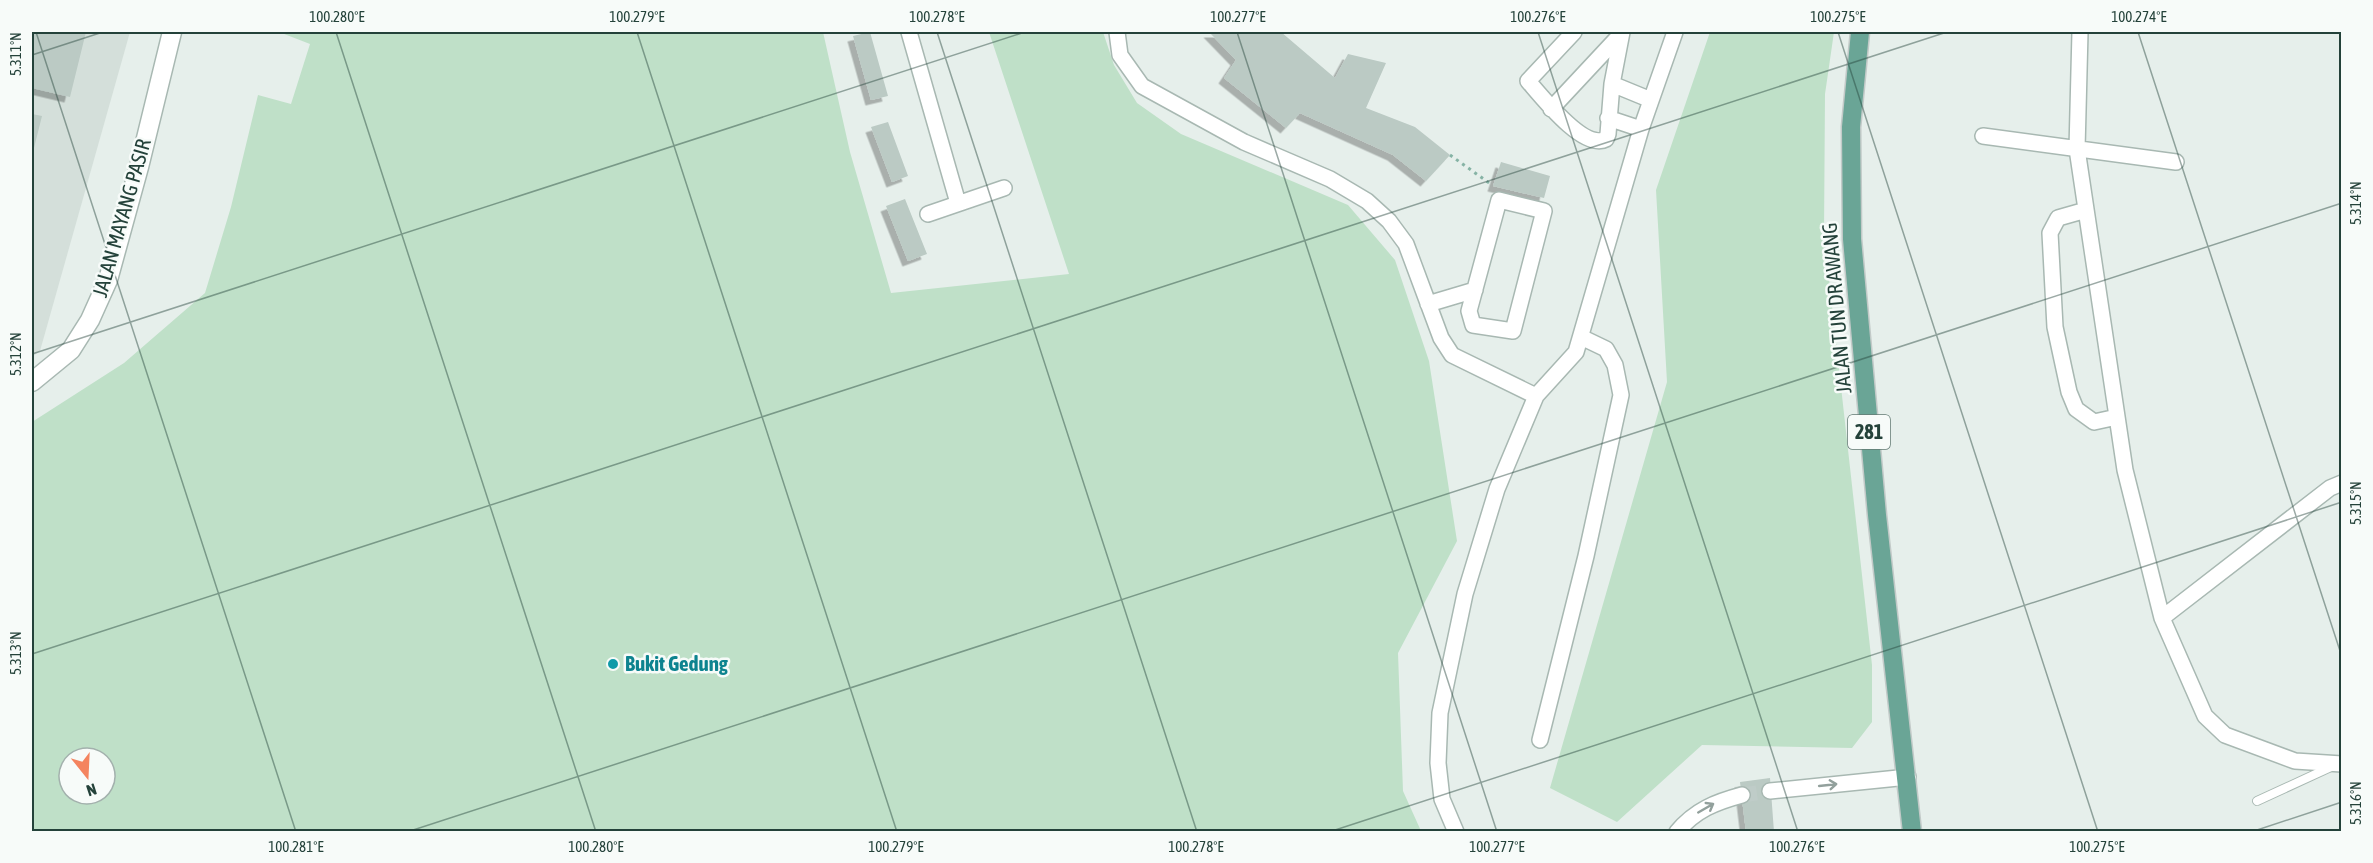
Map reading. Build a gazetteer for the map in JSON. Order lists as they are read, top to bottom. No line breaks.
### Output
{"streets":{"main road":["JALAN TUN DR AWANG","281"],"street":["JALAN MAYANG PASIR"]},"places":["Bukit Gedung"],"north":"bottom","coordinates":["100.280°E","100.279°E","100.278°E","100.277°E","100.276°E","100.275°E","100.274°E","5.311°N","5.314°N","5.312°N","5.315°N","5.313°N","5.316°N","100.281°E"]}
